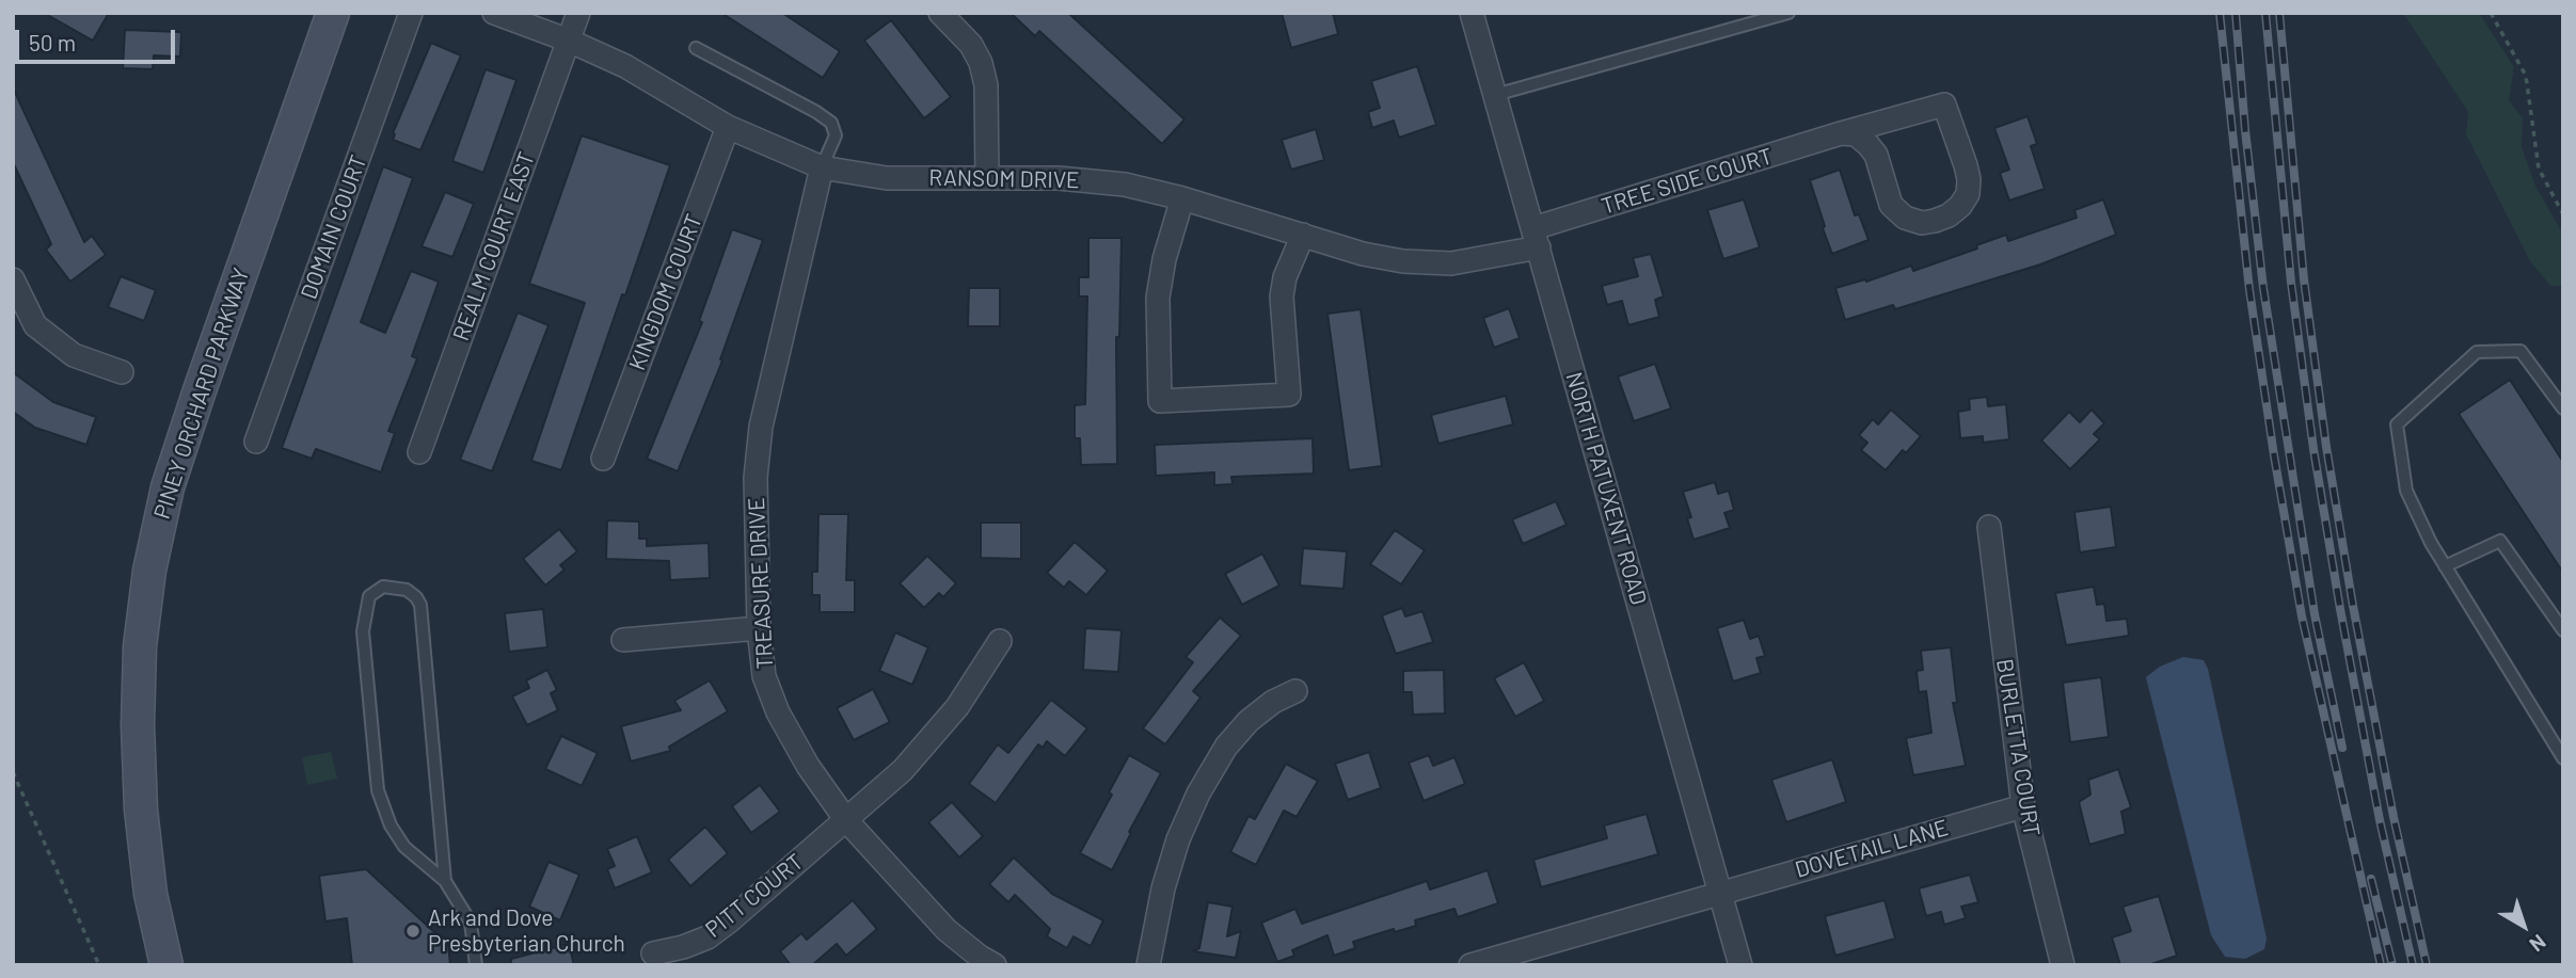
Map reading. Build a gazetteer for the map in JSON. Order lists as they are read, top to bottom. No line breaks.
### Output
{"streets":{"main road":["PINEY ORCHARD PARKWAY"],"street":["RANSOM DRIVE","TREE SIDE COURT","DOMAIN COURT","REALM COURT EAST","KINGDOM COURT","NORTH PATUXENT ROAD","TREASURE DRIVE","BURLETTA COURT","DOVETAIL LANE","PITT COURT"]},"crossings":[["RANSOM DRIVE","TREE SIDE COURT"],["RANSOM DRIVE","REALM COURT EAST"],["RANSOM DRIVE","KINGDOM COURT"],["RANSOM DRIVE","NORTH PATUXENT ROAD"],["RANSOM DRIVE","TREASURE DRIVE"],["TREE SIDE COURT","NORTH PATUXENT ROAD"],["NORTH PATUXENT ROAD","DOVETAIL LANE"],["TREASURE DRIVE","PITT COURT"],["BURLETTA COURT","DOVETAIL LANE"]],"places":["Ark and Dove Presbyterian Church"],"scale_bar":"50 m","north":"bottom right"}
